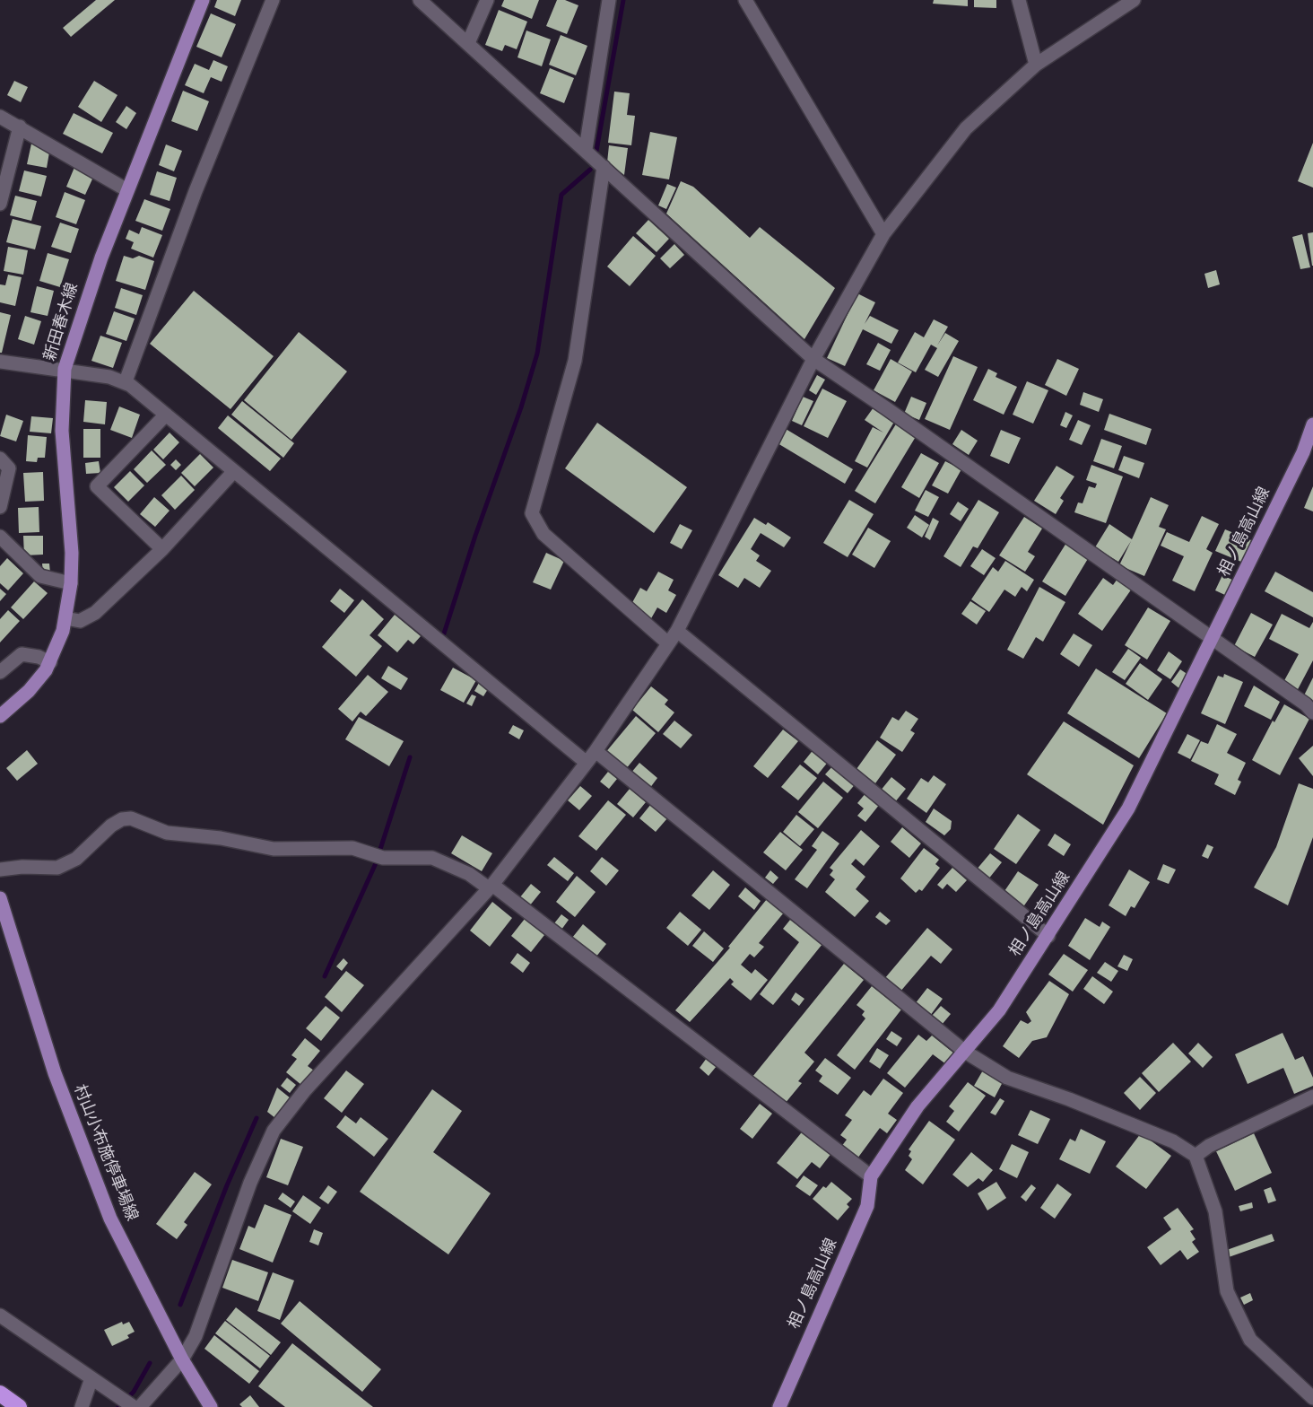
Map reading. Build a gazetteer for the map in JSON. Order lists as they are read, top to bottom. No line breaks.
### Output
{"streets":{"main road":["新田春木線","相ノ島高山線","村山小布施停車場線"]}}
